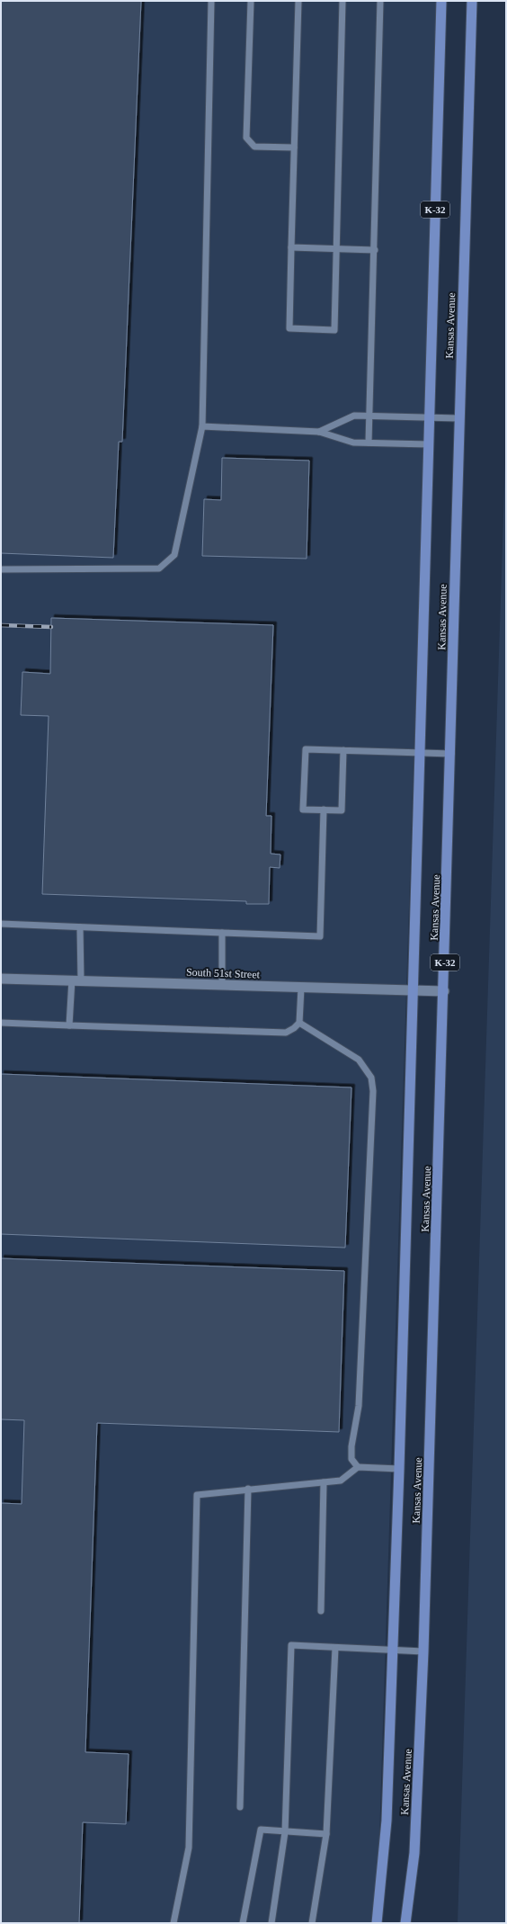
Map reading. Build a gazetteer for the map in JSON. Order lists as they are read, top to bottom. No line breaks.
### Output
{"streets":{"main road":["K-32","Kansas Avenue"],"street":["South 51st Street"]},"crossings":[["Kansas Avenue","South 51st Street"]]}
